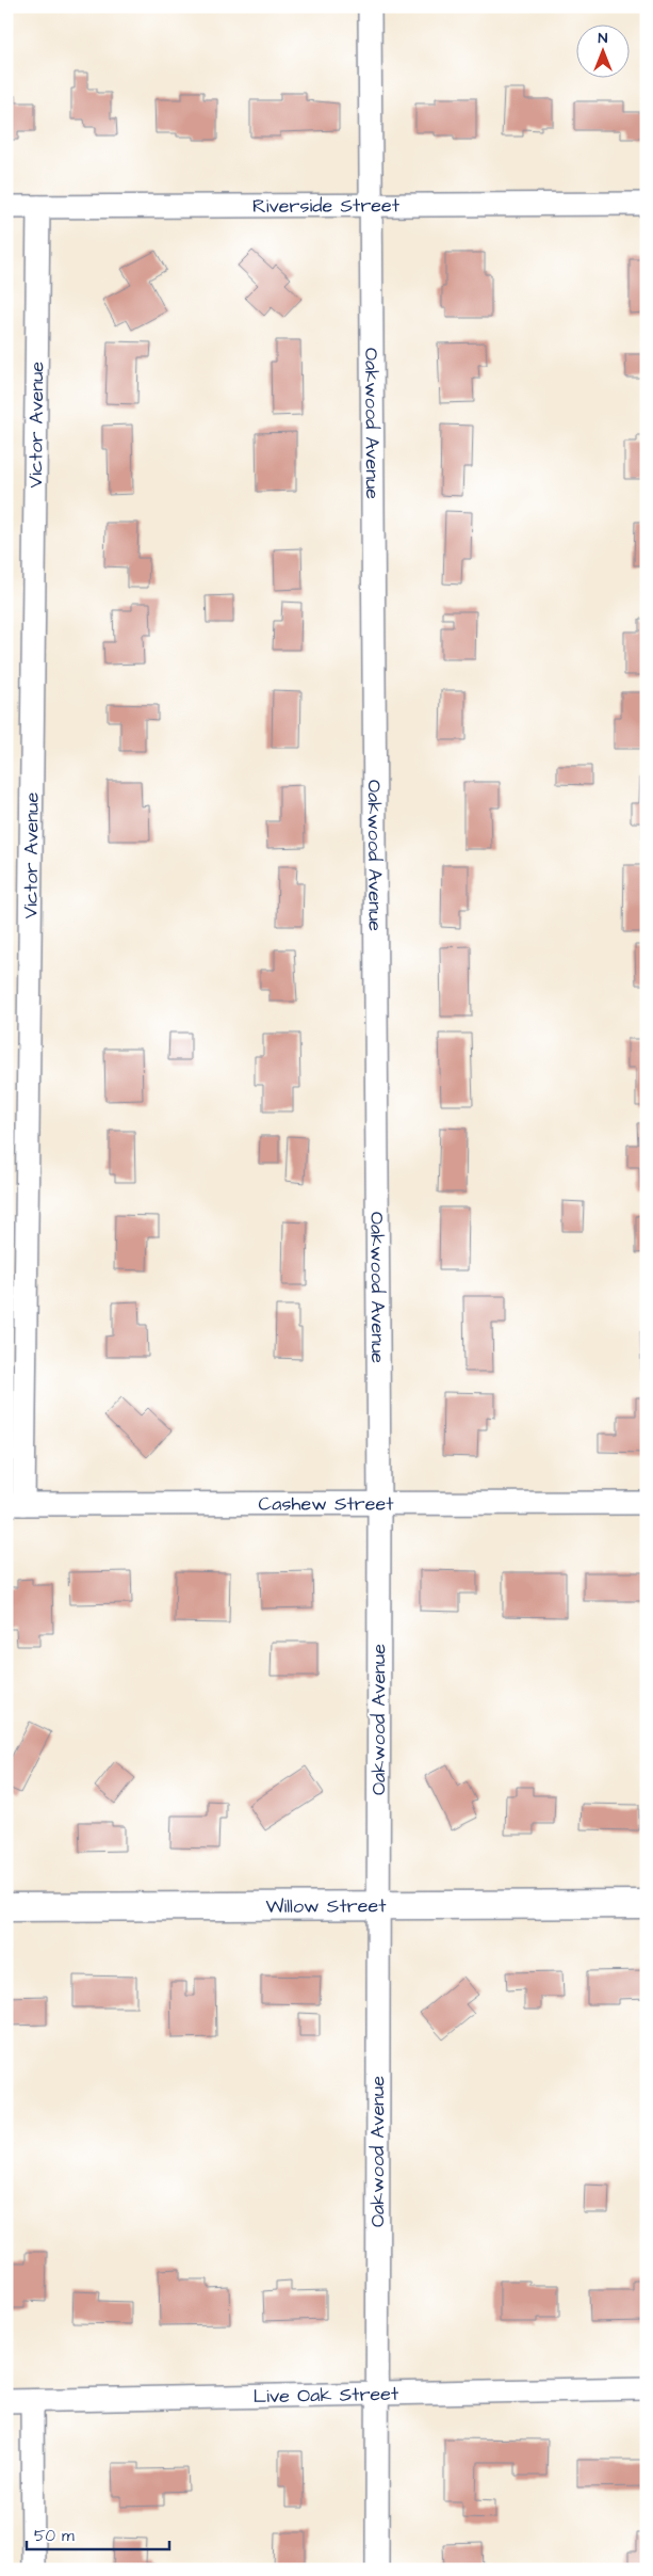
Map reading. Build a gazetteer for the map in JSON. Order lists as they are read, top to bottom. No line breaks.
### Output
{"streets":{"street":["Riverside Street","Victor Avenue","Oakwood Avenue","Cashew Street","Willow Street","Live Oak Street"]},"crossings":[["Riverside Street","Victor Avenue"],["Riverside Street","Oakwood Avenue"],["Victor Avenue","Cashew Street"],["Oakwood Avenue","Cashew Street"],["Oakwood Avenue","Willow Street"],["Oakwood Avenue","Live Oak Street"]],"scale_bar":"50 m","north":"top"}
